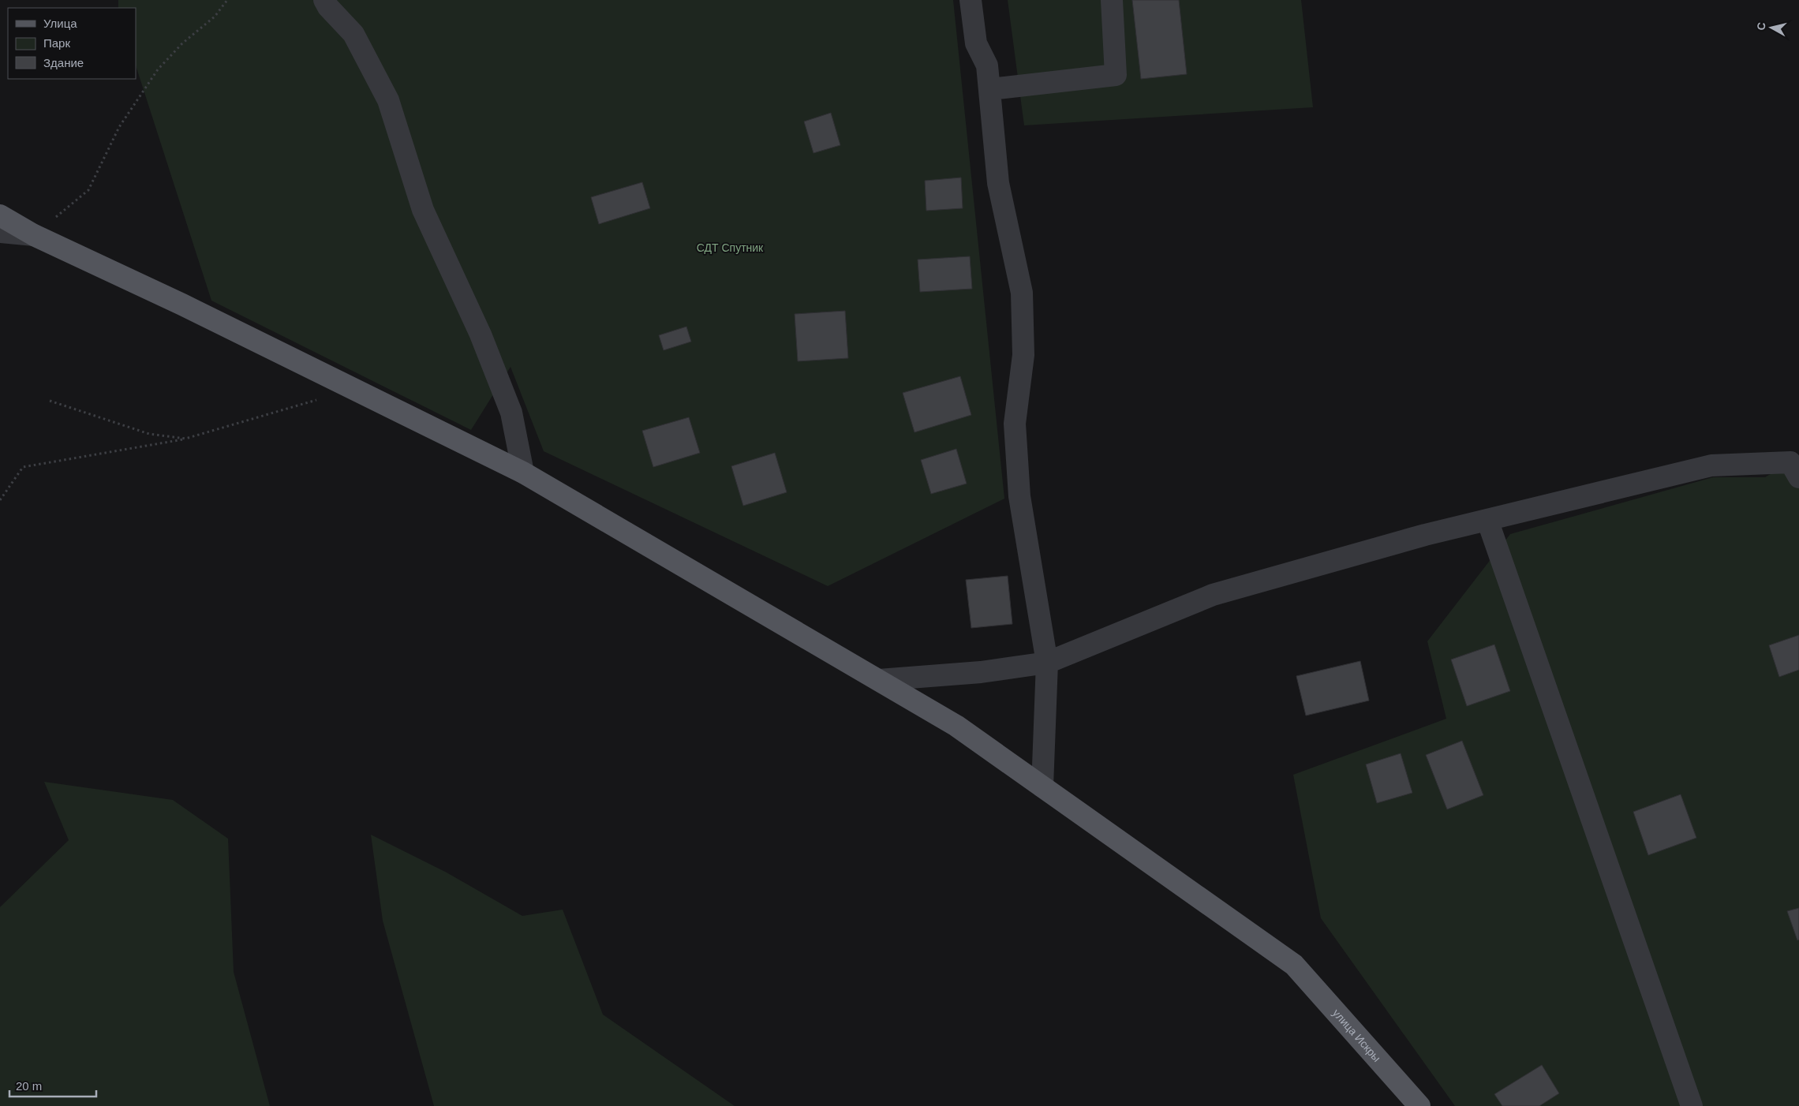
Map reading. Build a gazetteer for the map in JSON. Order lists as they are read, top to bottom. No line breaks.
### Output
{"streets":{"main road":["улица Искры"]},"parks":["СДТ Спутник"],"legend":["Улица","Парк","Здание"],"scale_bar":"20 m","north":"left"}
